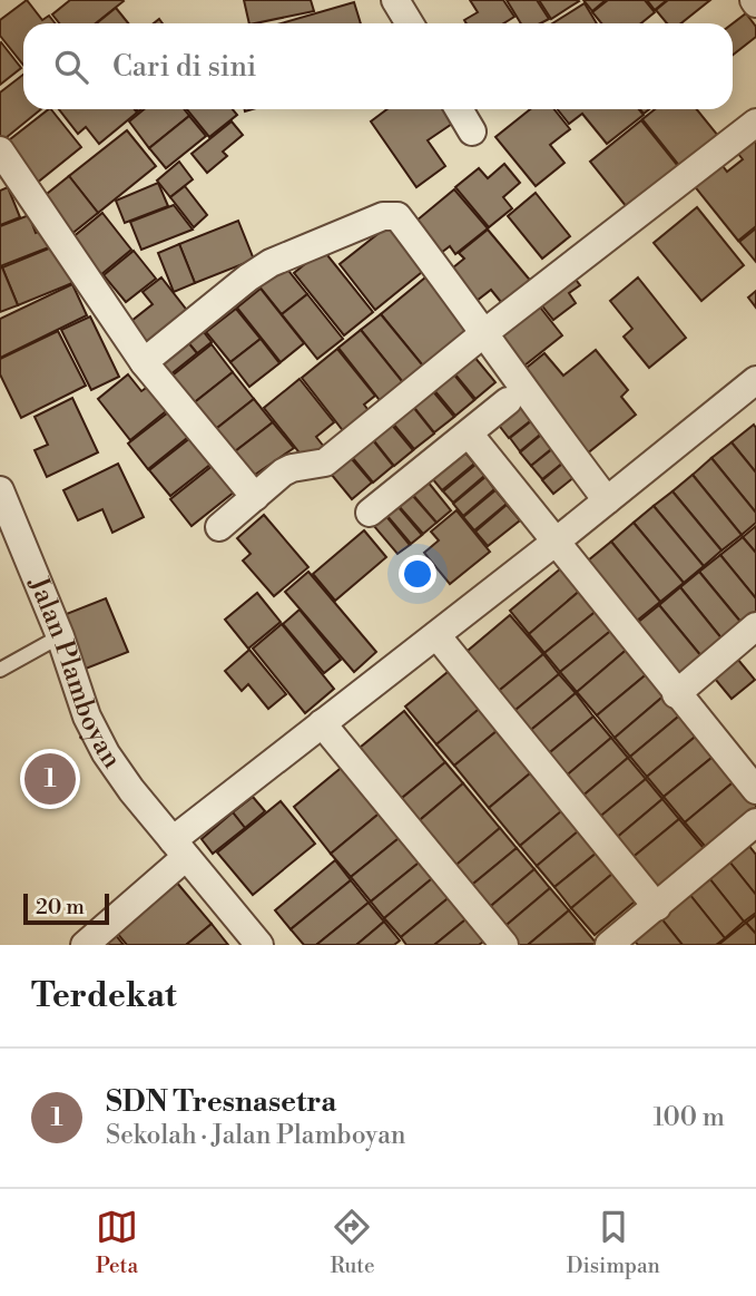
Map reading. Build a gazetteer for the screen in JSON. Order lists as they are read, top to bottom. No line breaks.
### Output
{"streets":{"street":["Jalan Plamboyan"]},"scale_bar":"20 m","page":{"search":"Cari di sini","pins":"1","scale":"20 m","heading":"Terdekat","list":[{"mark":"1","name":"SDN Tresnasetra","note":"Sekolah · Jalan Plamboyan","value":"100 m"}],"nav":["Peta","Rute","Disimpan"]}}
